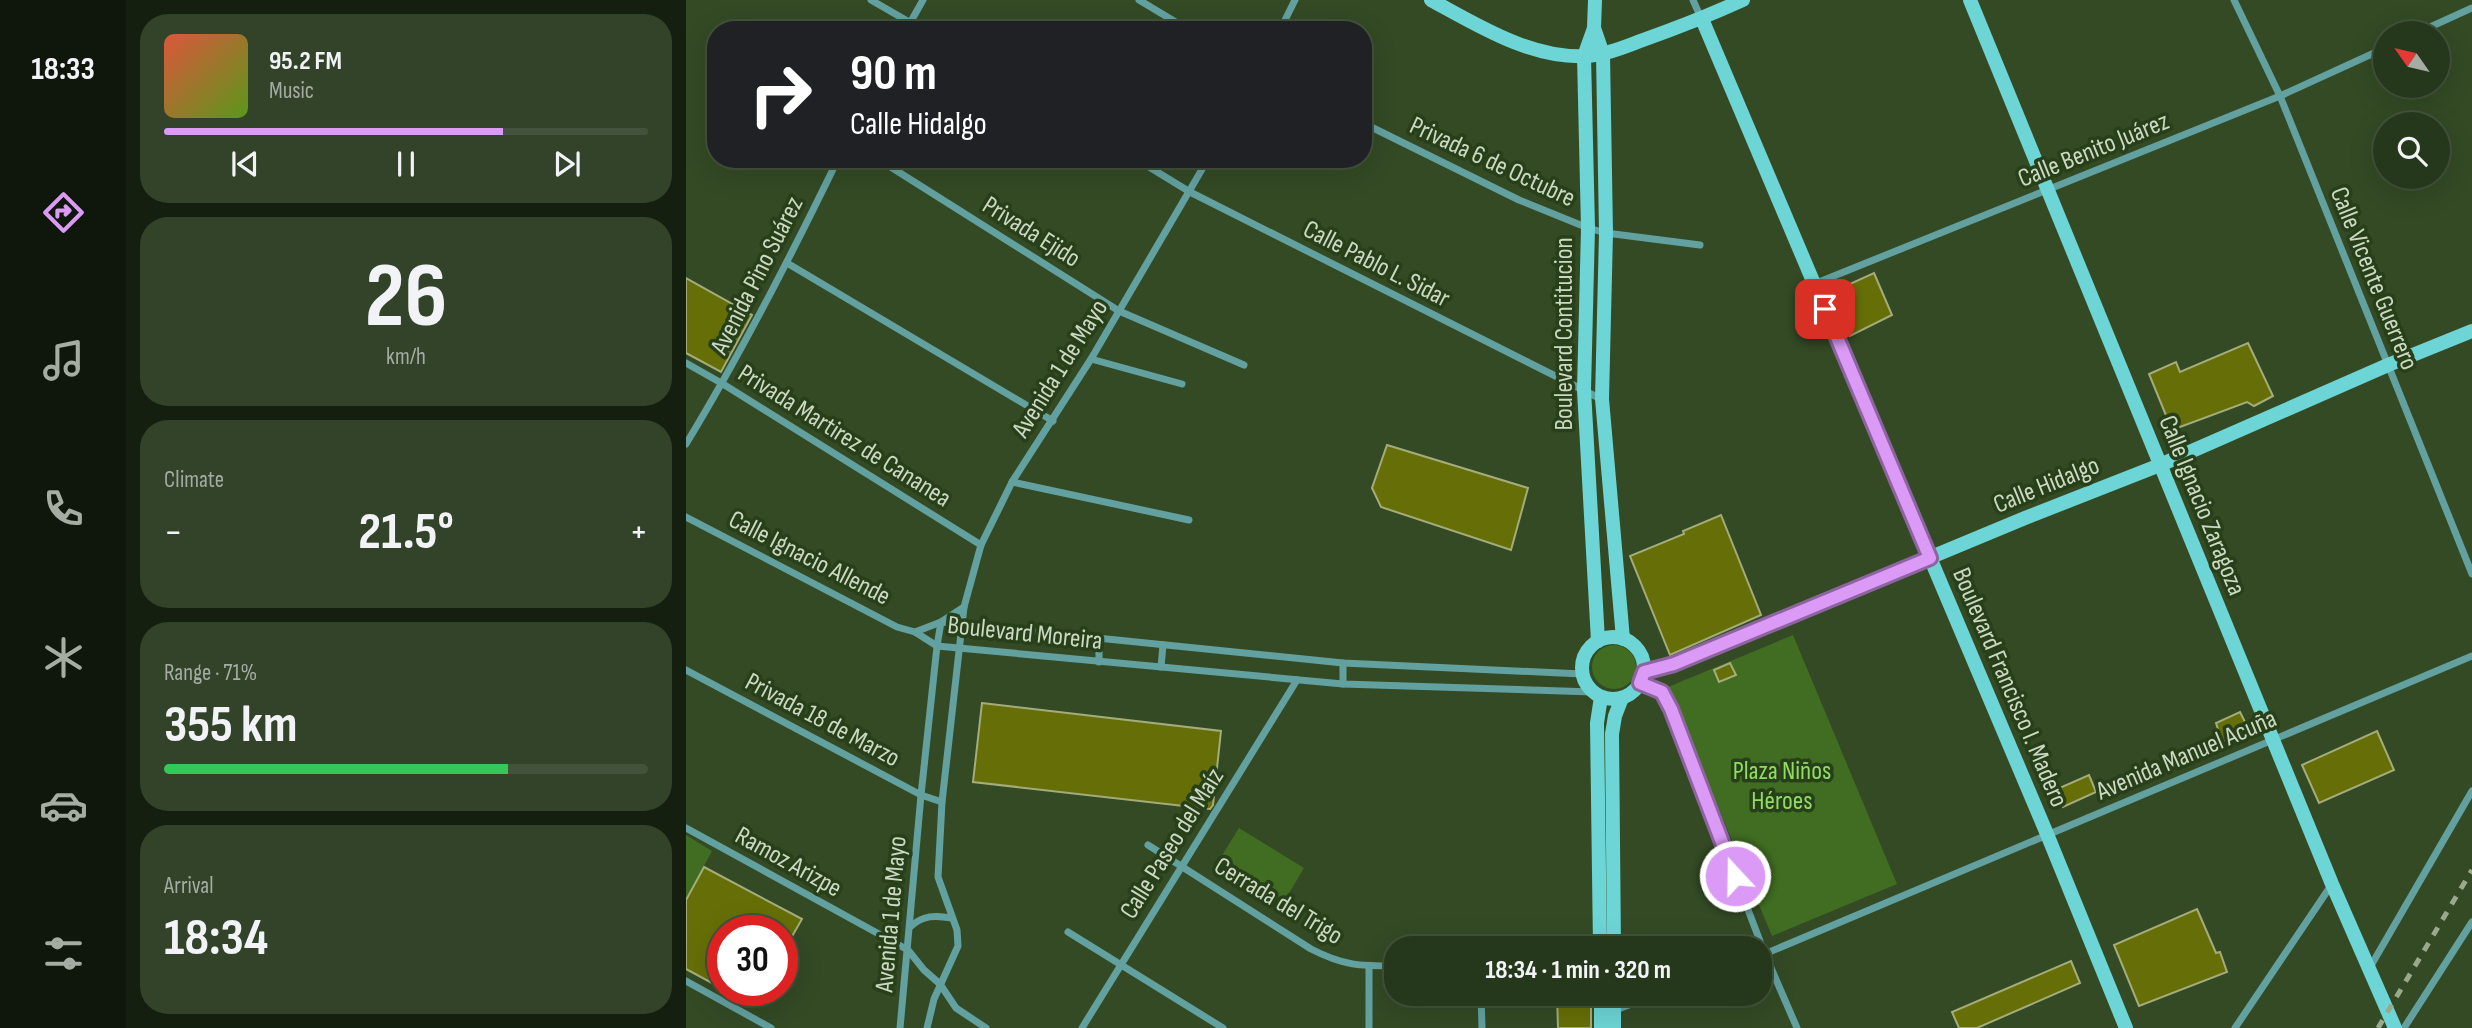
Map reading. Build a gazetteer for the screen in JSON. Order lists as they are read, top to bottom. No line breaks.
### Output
{"streets":{"street":["Calle Benito Juárez","Privada 6 de Octubre","Privada Ejido","Calle Pablo L. Sidar","Avenida Pino Suárez","Calle Vicente Guerrero","Boulevard Contitucion","Avenida 1 de Mayo","Privada Martirez de Cananea","Calle Hidalgo","Calle Ignacio Zaragoza","Calle Ignacio Allende","Boulevard Moreira","Boulevard Francisco I. Madero","Privada 18 de Marzo","Avenida Manuel Acuña","Calle Paseo del Maíz","Ramoz Arizpe","Cerrada del Trigo"]},"crossings":[["Calle Benito Juárez","Calle Vicente Guerrero"],["Calle Benito Juárez","Calle Ignacio Zaragoza"],["Calle Benito Juárez","Boulevard Francisco I. Madero"],["Privada 6 de Octubre","Boulevard Contitucion"],["Privada Ejido","Avenida 1 de Mayo"],["Calle Pablo L. Sidar","Boulevard Contitucion"],["Calle Pablo L. Sidar","Avenida 1 de Mayo"],["Avenida Pino Suárez","Privada Martirez de Cananea"],["Calle Vicente Guerrero","Calle Hidalgo"],["Boulevard Contitucion","Calle Hidalgo"],["Boulevard Contitucion","Boulevard Moreira"],["Avenida 1 de Mayo","Privada Martirez de Cananea"],["Avenida 1 de Mayo","Boulevard Moreira"],["Avenida 1 de Mayo","Privada 18 de Marzo"],["Avenida 1 de Mayo","Ramoz Arizpe"],["Calle Hidalgo","Calle Ignacio Zaragoza"],["Calle Hidalgo","Boulevard Moreira"],["Calle Hidalgo","Boulevard Francisco I. Madero"],["Calle Ignacio Zaragoza","Avenida Manuel Acuña"],["Calle Ignacio Allende","Boulevard Moreira"],["Boulevard Moreira","Calle Paseo del Maíz"],["Boulevard Francisco I. Madero","Avenida Manuel Acuña"],["Calle Paseo del Maíz","Cerrada del Trigo"]],"parks":["Plaza Niños Héroes"],"north":"top left","page":{"tabs":"18:33","turn":["90 m","Calle Hidalgo"],"song":["95.2 FM","Music"],"tile":[["26","km/h"],"Climate",["Range · 71%","355 km"],["Arrival","18:34"]],"heat":["−","21.5°","+"],"limit":"30","trip":"18:34 · 1 min · 320 m"}}
